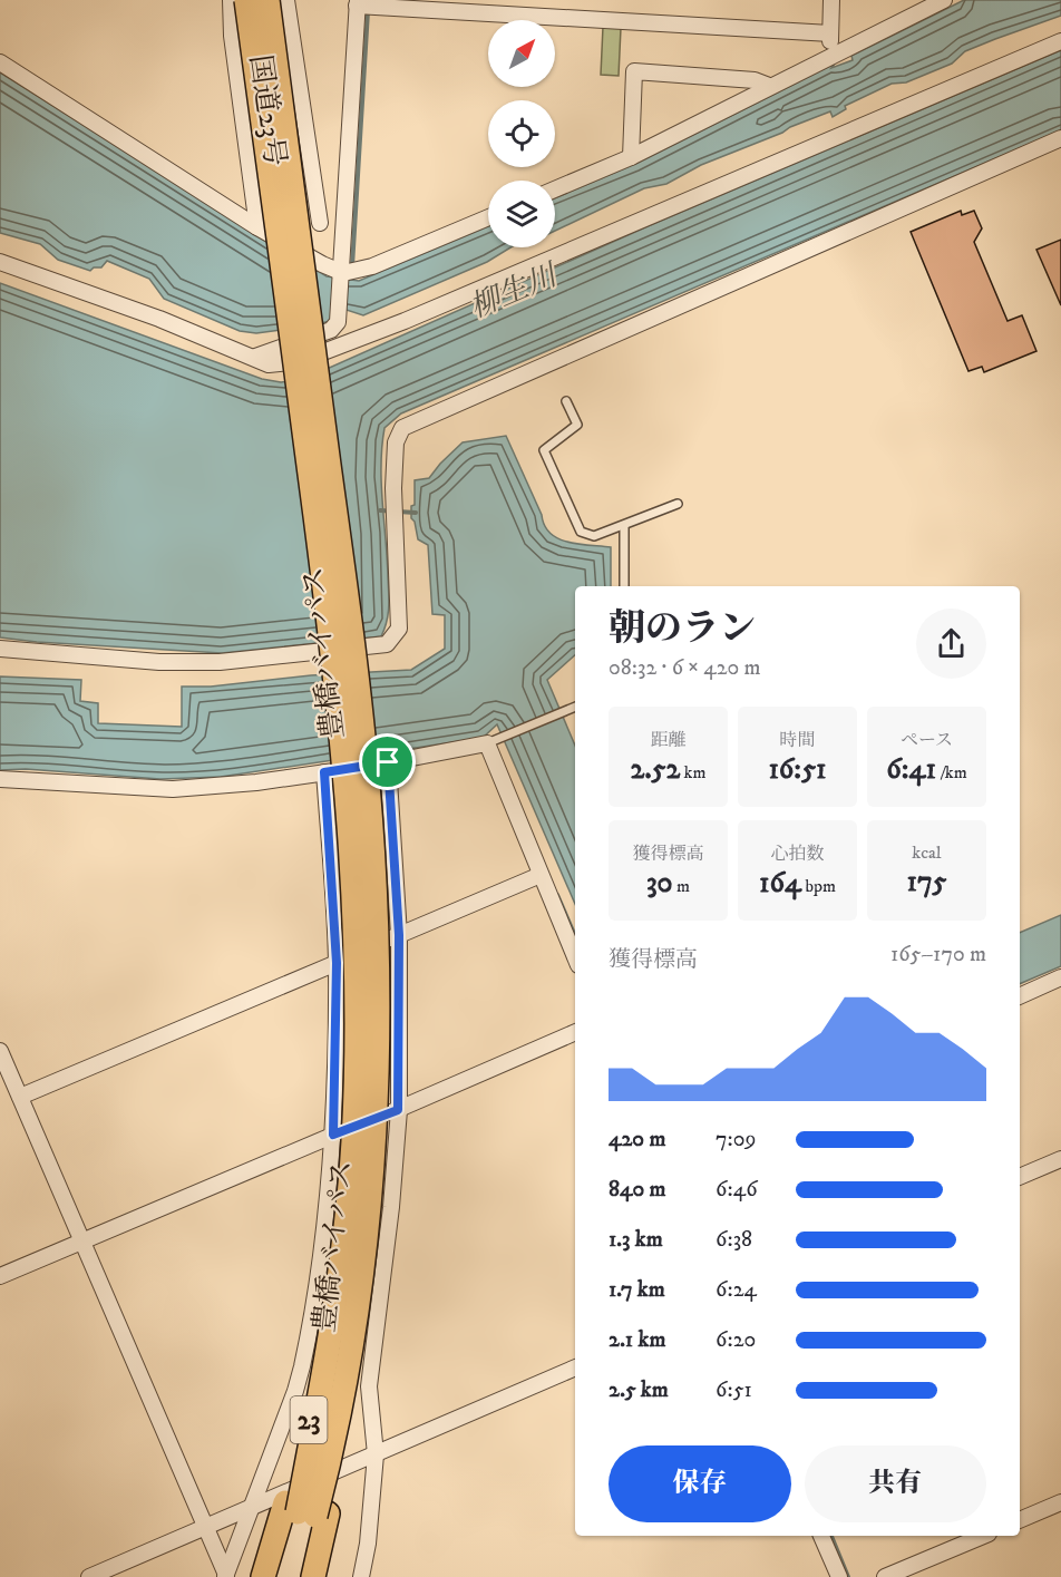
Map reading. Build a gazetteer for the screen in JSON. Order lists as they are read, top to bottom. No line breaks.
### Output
{"streets":{"highway":["豊橋バイパス","23"],"street":["国道23号"]},"crossings":[["豊橋バイパス","23"]],"water":["柳生川"],"north":"top right","page":{"heading":["朝のラン","08:32 · 6 × 420 m"],"stats":[["距離","2.52 km"],["時間","16:51"],["ペース","6:41 /km"],["獲得標高","30 m"],["心拍数","164 bpm"],["kcal","175"]],"chart":["獲得標高","165–170 m"],"list":[{"name":"420 m","note":"7:09"},{"name":"840 m","note":"6:46"},{"name":"1.3 km","note":"6:38"},{"name":"1.7 km","note":"6:24"},{"name":"2.1 km","note":"6:20"},{"name":"2.5 km","note":"6:51"}],"buttons":["保存","共有"]}}
